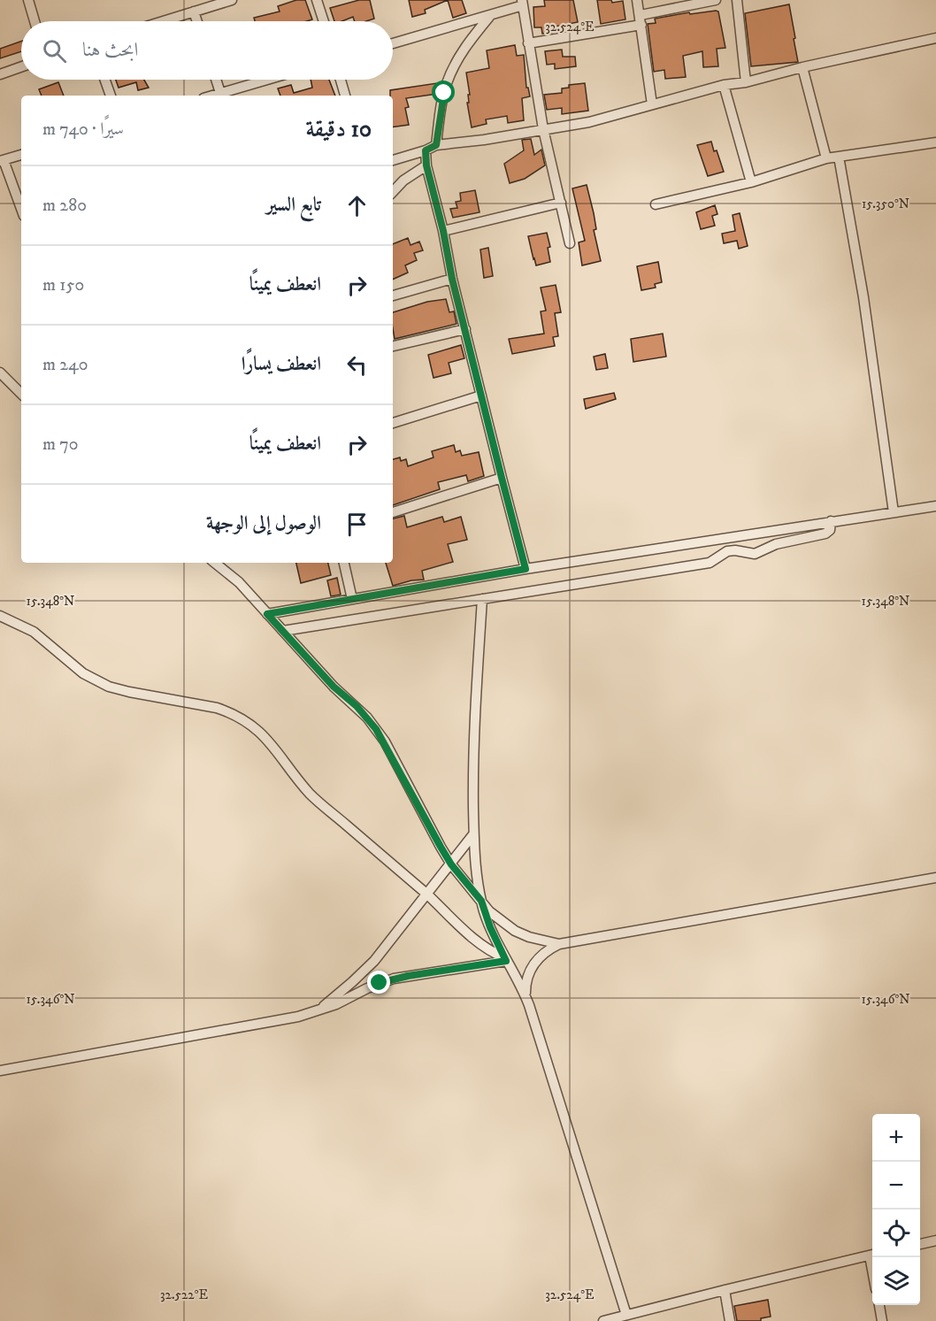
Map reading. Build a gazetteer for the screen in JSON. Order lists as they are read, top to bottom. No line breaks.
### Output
{"page":{"search":"ابحث هنا","heading":["10 دقيقة","سيرًا · 740 m"],"list":[["تابع السير","280 m"],["انعطف يمينًا","150 m"],["انعطف يسارًا","240 m"],["انعطف يمينًا","70 m"],"الوصول إلى الوجهة"],"map_buttons":["+","−"]},"coordinates":["32.524°E","15.350°N","15.348°N","15.346°N","32.522°E"]}
